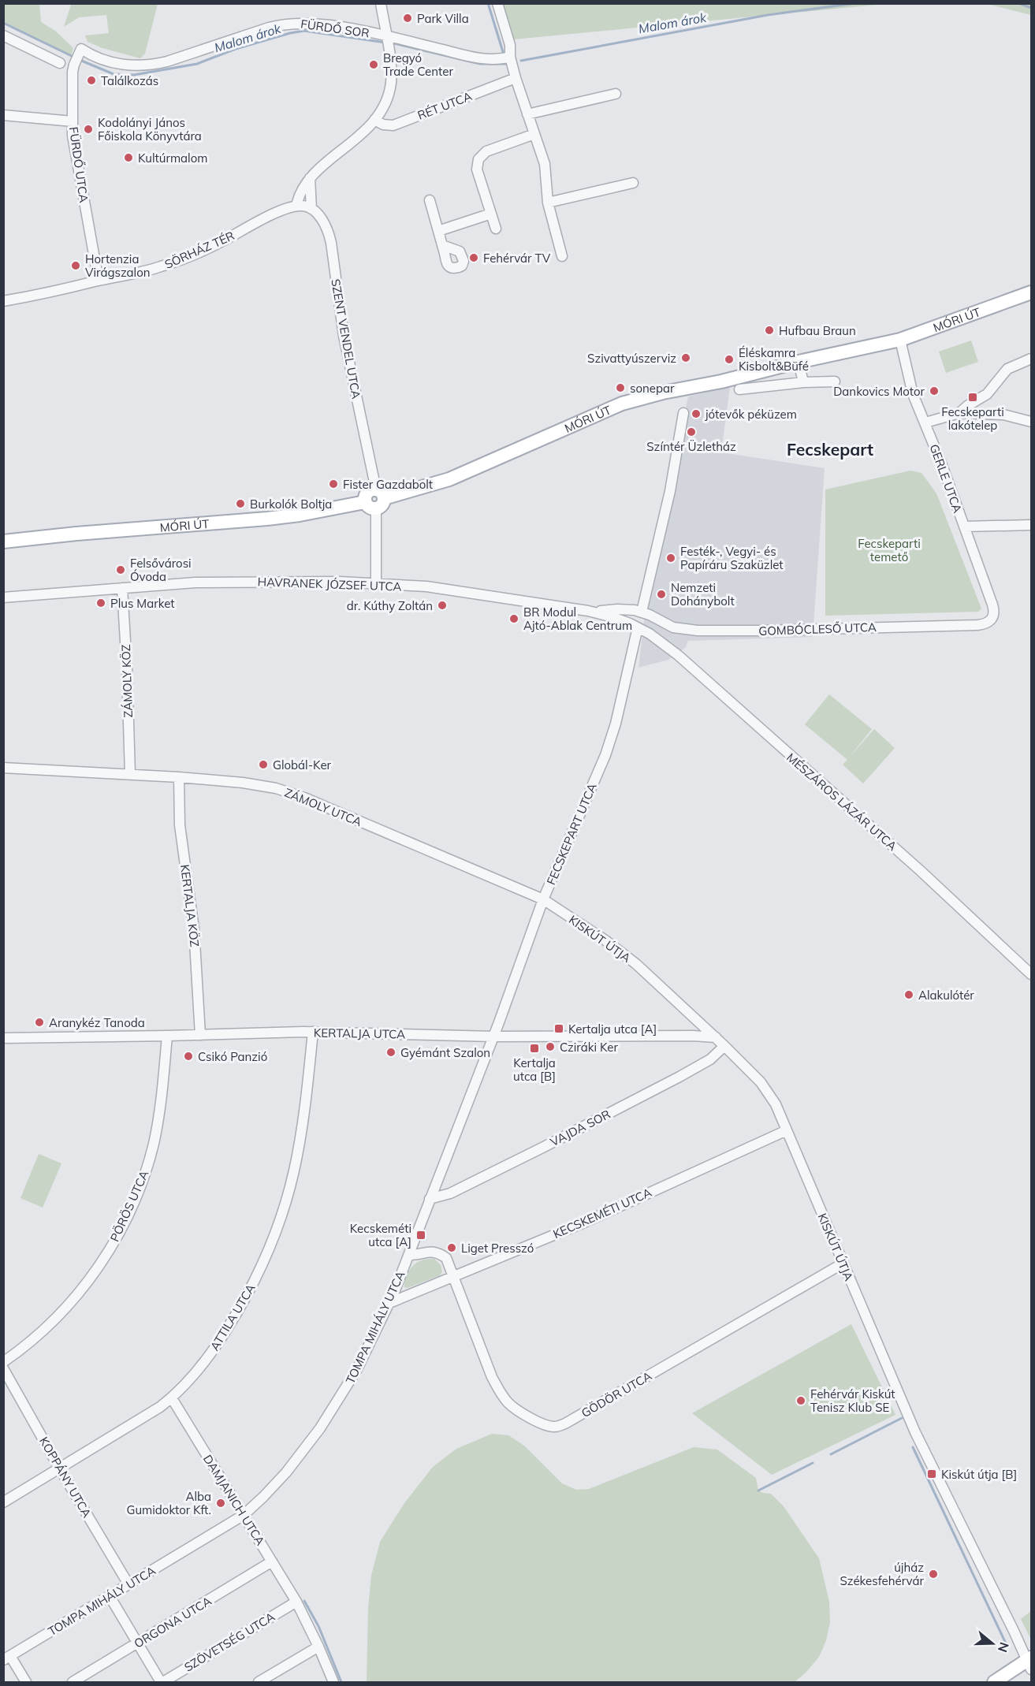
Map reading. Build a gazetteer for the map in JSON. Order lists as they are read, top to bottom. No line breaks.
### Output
{"streets":{"main road":["MÓRI ÚT"],"street":["FÜRDŐ SOR","RÉT UTCA","FÜRDŐ UTCA","SÖRHÁZ TÉR","SZENT VENDEL UTCA","GERLE UTCA","HAVRANEK JÓZSEF UTCA","GOMBÓCLESŐ UTCA","ZÁMOLY KÖZ","MÉSZÁROS LÁZÁR UTCA","ZÁMOLY UTCA","FECSKEPART UTCA","KERTALJA KÖZ","KISKÚT ÚTJA","KERTALJA UTCA","VAJDA SOR","PÖRÖS UTCA","KECSKEMÉTI UTCA","ATTILA UTCA","TOMPA MIHÁLY UTCA","GÖDÖR UTCA","KOPPÁNY UTCA","DAMJANICH UTCA","ORGONA UTCA","SZÖVETSÉG UTCA"]},"crossings":[["FÜRDŐ SOR","FÜRDŐ UTCA"],["FÜRDŐ UTCA","SÖRHÁZ TÉR"],["MÓRI ÚT","SZENT VENDEL UTCA"],["MÓRI ÚT","GERLE UTCA"],["SZENT VENDEL UTCA","HAVRANEK JÓZSEF UTCA"],["GERLE UTCA","GOMBÓCLESŐ UTCA"],["HAVRANEK JÓZSEF UTCA","ZÁMOLY KÖZ"],["HAVRANEK JÓZSEF UTCA","MÉSZÁROS LÁZÁR UTCA"],["HAVRANEK JÓZSEF UTCA","FECSKEPART UTCA"],["GOMBÓCLESŐ UTCA","FECSKEPART UTCA"],["ZÁMOLY KÖZ","ZÁMOLY UTCA"],["ZÁMOLY UTCA","FECSKEPART UTCA"],["ZÁMOLY UTCA","KERTALJA KÖZ"],["ZÁMOLY UTCA","KISKÚT ÚTJA"],["FECSKEPART UTCA","KISKÚT ÚTJA"],["FECSKEPART UTCA","KERTALJA UTCA"],["FECSKEPART UTCA","TOMPA MIHÁLY UTCA"],["KERTALJA KÖZ","KERTALJA UTCA"],["KISKÚT ÚTJA","KERTALJA UTCA"],["KISKÚT ÚTJA","VAJDA SOR"],["KISKÚT ÚTJA","KECSKEMÉTI UTCA"],["KISKÚT ÚTJA","GÖDÖR UTCA"],["KERTALJA UTCA","PÖRÖS UTCA"],["KERTALJA UTCA","ATTILA UTCA"],["KERTALJA UTCA","TOMPA MIHÁLY UTCA"],["VAJDA SOR","TOMPA MIHÁLY UTCA"],["KECSKEMÉTI UTCA","TOMPA MIHÁLY UTCA"],["KECSKEMÉTI UTCA","GÖDÖR UTCA"],["ATTILA UTCA","KOPPÁNY UTCA"],["ATTILA UTCA","DAMJANICH UTCA"],["TOMPA MIHÁLY UTCA","KOPPÁNY UTCA"],["TOMPA MIHÁLY UTCA","DAMJANICH UTCA"],["DAMJANICH UTCA","ORGONA UTCA"],["DAMJANICH UTCA","SZÖVETSÉG UTCA"]],"districts":["Fecskepart"],"water":["Malom árok"],"parks":["Fecskeparti temető"],"places":{"other":["Park Villa","Bregyó Trade Center","Találkozás","Kodolányi János Főiskola Könyvtára","Kultúrmalom","Fehérvár TV","Hortenzia Virágszalon","Hufbau Braun","Szivattyúszerviz","Éléskamra Kisbolt&Büfé","sonepar","Dankovics Motor","jótevők péküzem","Színtér Üzletház","Fister Gazdabolt","Burkolók Boltja","Festék-, Vegyi- és Papíráru Szaküzlet","Felsővárosi Óvoda","Nemzeti Dohánybolt","Plus Market","dr. Kúthy Zoltán","BR Modul Ajtó-Ablak Centrum","Globál-Ker","Alakulótér","Aranykéz Tanoda","Cziráki Ker","Gyémánt Szalon","Csikó Panzió","Liget Presszó","Fehérvár Kiskút Tenisz Klub SE","Alba Gumidoktor Kft.","újház Székesfehérvár"],"transit":["Fecskeparti lakótelep","Kertalja utca [A]","Kertalja utca [B]","Kecskeméti utca [A]","Kiskút útja [B]"]},"north":"right"}
